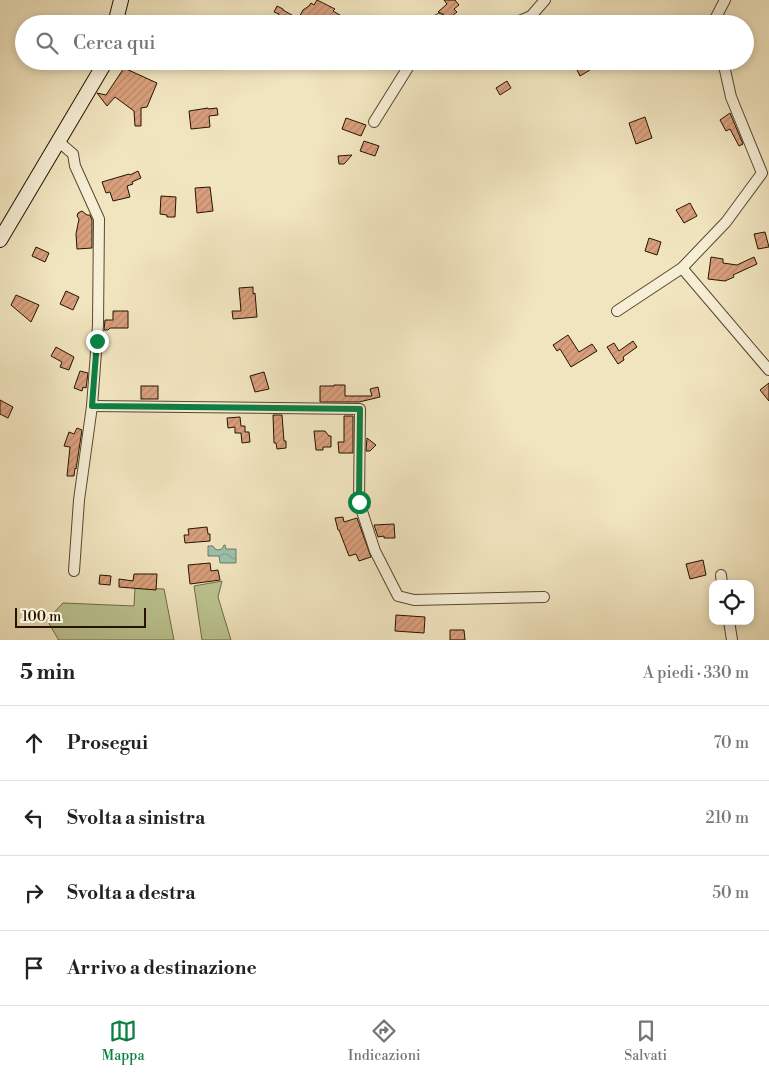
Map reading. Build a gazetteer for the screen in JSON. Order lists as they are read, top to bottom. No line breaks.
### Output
{"scale_bar":"100 m","page":{"search":"Cerca qui","scale":"100 m","heading":["5 min","A piedi · 330 m"],"list":[["Prosegui","70 m"],["Svolta a sinistra","210 m"],["Svolta a destra","50 m"],"Arrivo a destinazione"],"nav":["Mappa","Indicazioni","Salvati"]}}
